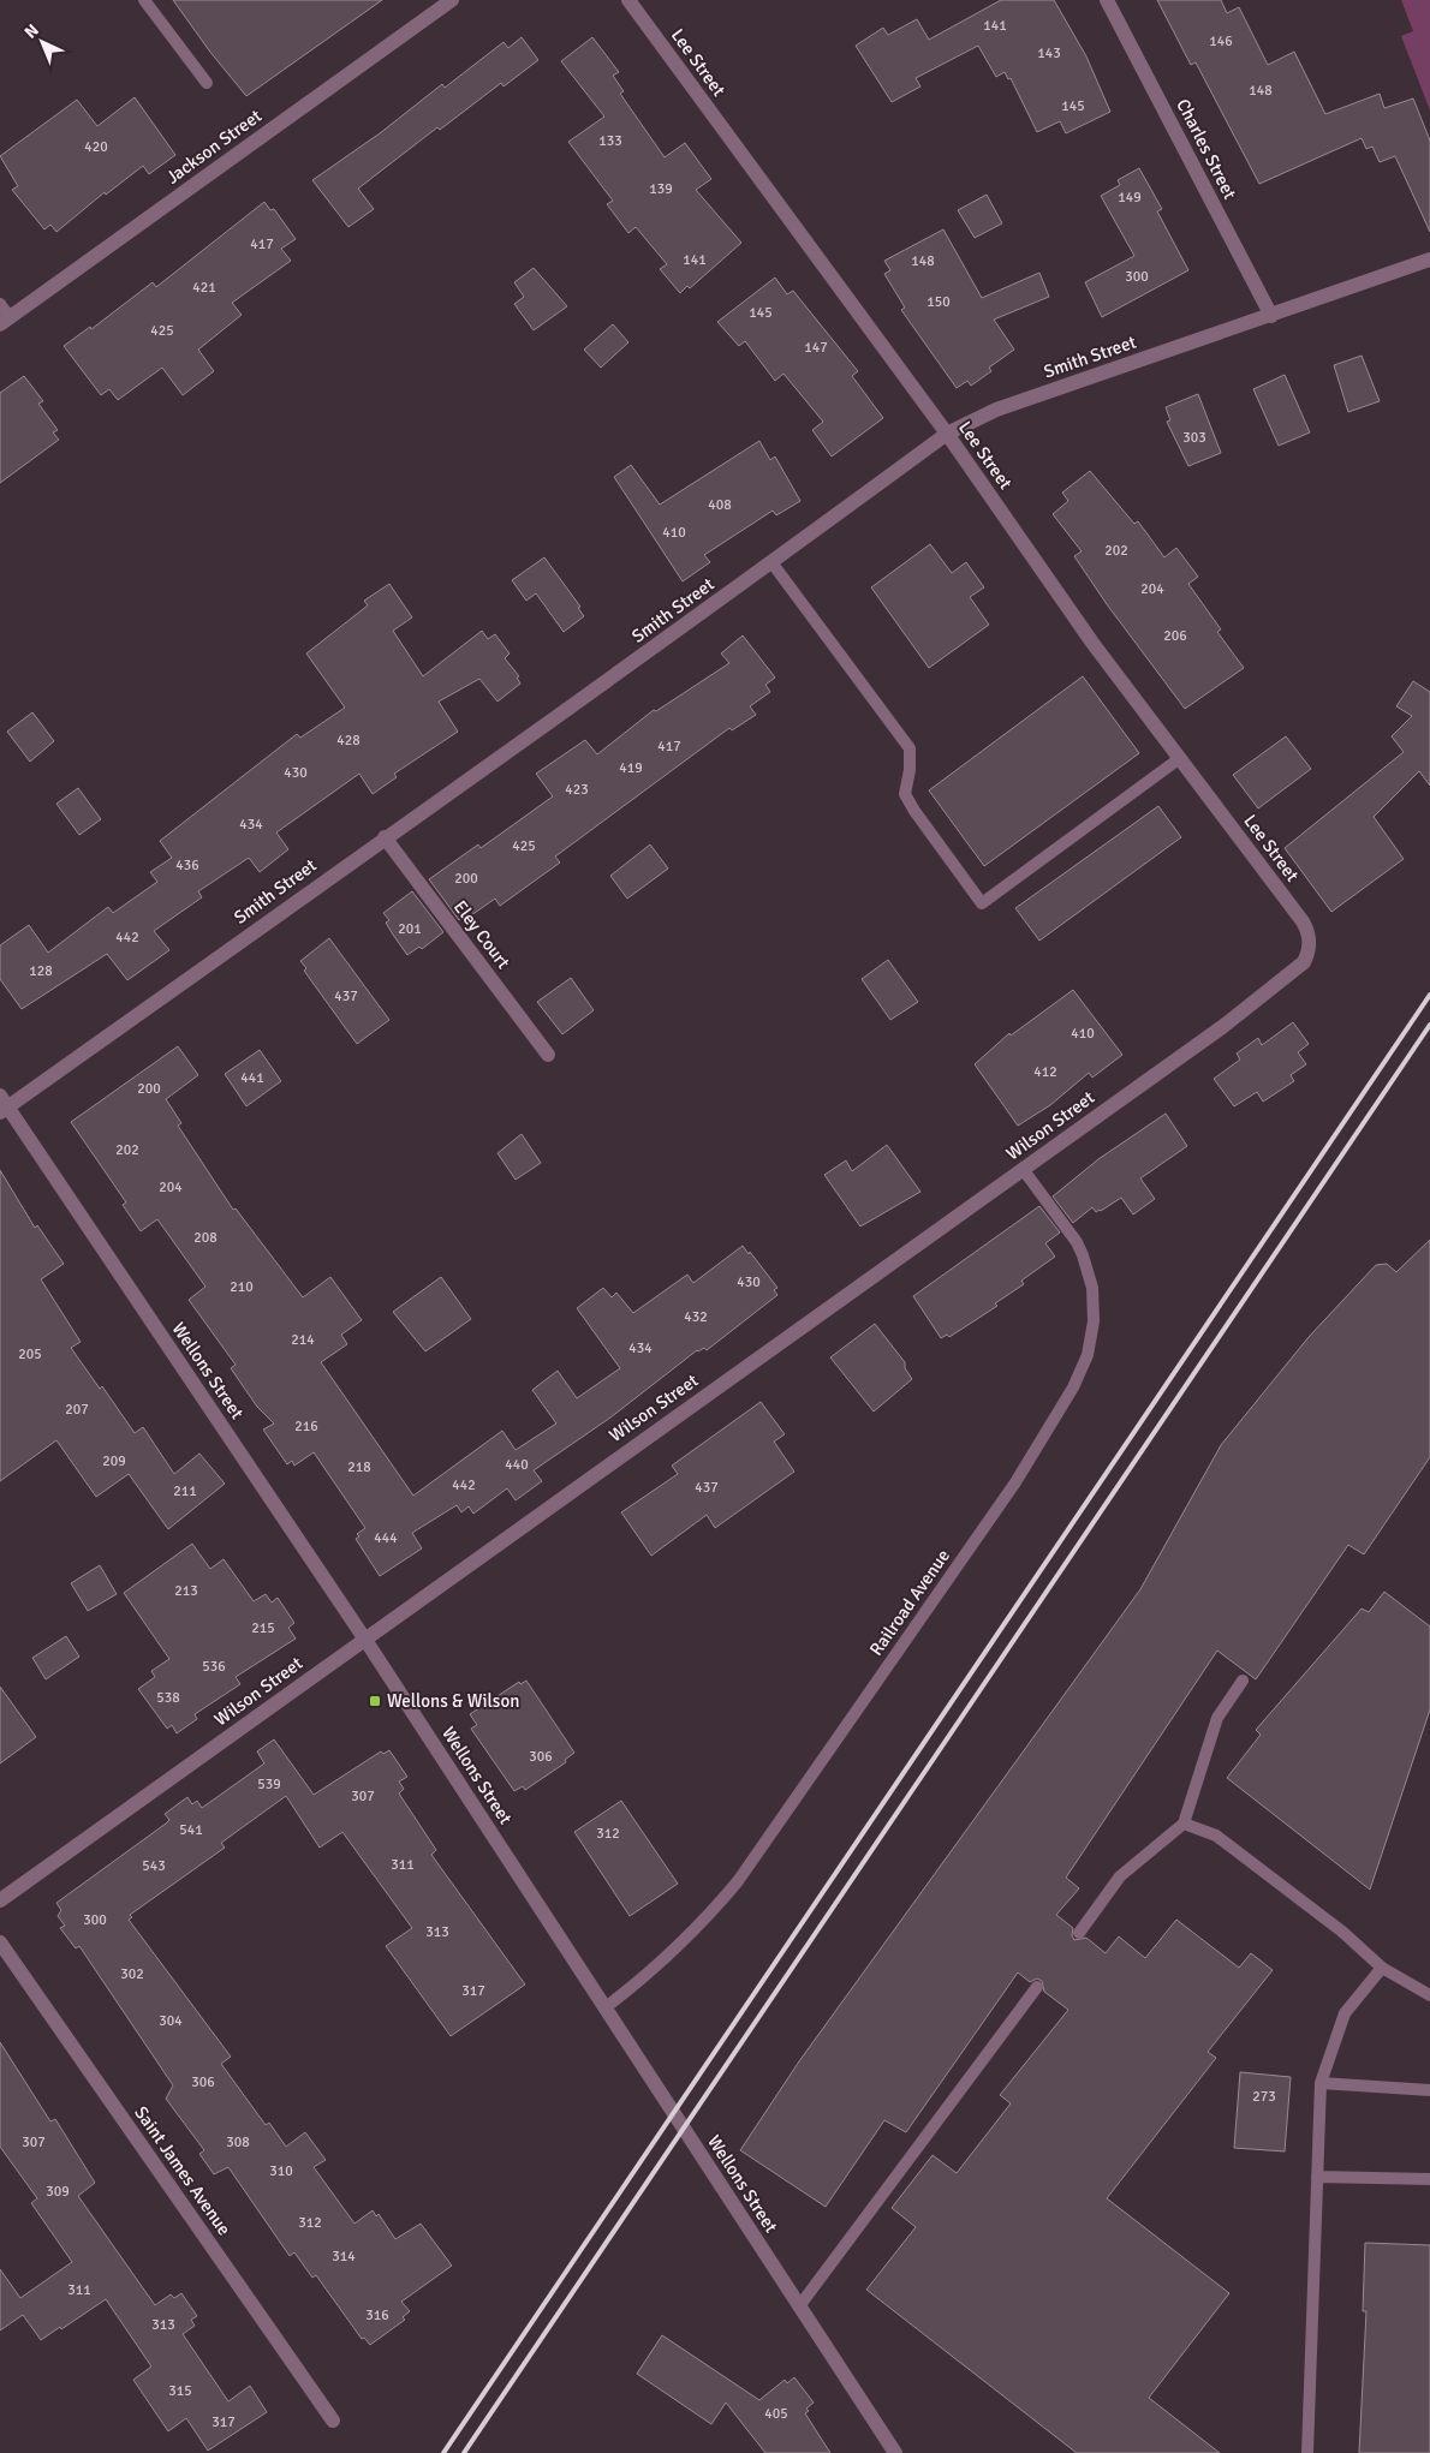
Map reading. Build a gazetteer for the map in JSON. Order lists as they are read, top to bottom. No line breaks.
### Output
{"streets":{"street":["Lee Street","Jackson Street","Charles Street","Smith Street","Eley Court","Wilson Street","Wellons Street","Saint James Avenue"],"lane":["Railroad Avenue"]},"crossings":[["Lee Street","Smith Street"],["Lee Street","Wilson Street"],["Charles Street","Smith Street"],["Smith Street","Eley Court"],["Smith Street","Wellons Street"],["Wilson Street","Wellons Street"],["Wilson Street","Railroad Avenue"],["Wellons Street","Railroad Avenue"]],"places":{"transit":["Wellons & Wilson"]},"house_numbers":["141","146","143","148","145","133","420","139","149","417","141","148","300","421","150","145","425","147","303","408","410","202","204","206","428","417","419","430","423","434","425","436","200","201","442","128","437","410","412","441","200","202","204","208","430","210","432","214","434","205","207","216","209","440","218","442","437","211","444","213","215","536","538","306","539","307","541","312","311","543","300","313","302","317","304","306","273","307","308","310","309","312","314","311","316","313","315","405","317"],"north":"top left"}
